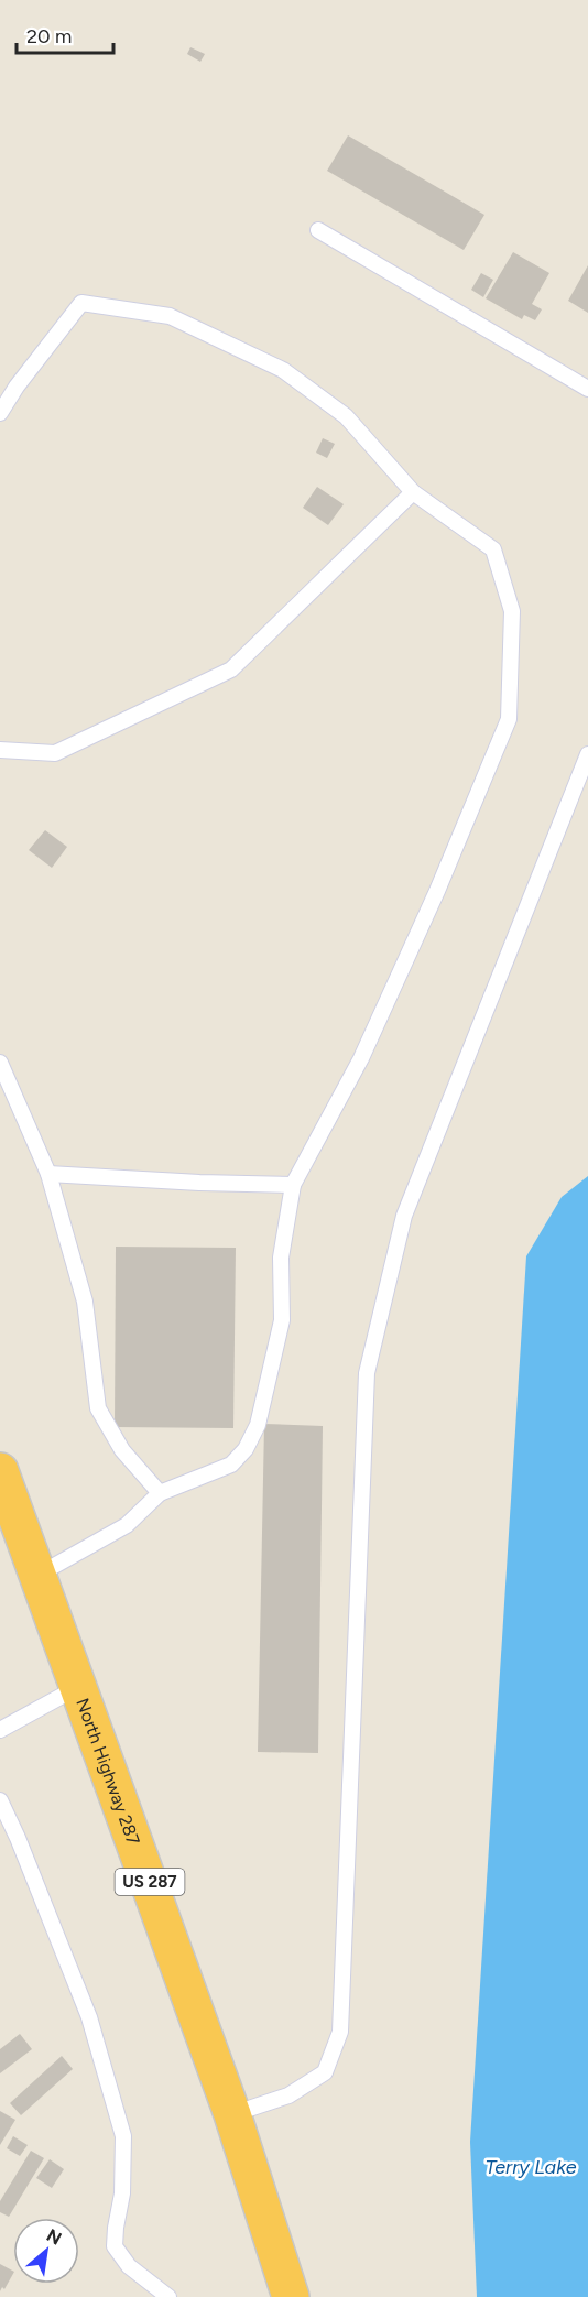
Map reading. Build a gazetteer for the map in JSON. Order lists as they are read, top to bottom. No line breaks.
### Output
{"streets":{"highway":["North Highway 287","US 287"]},"water":["Terry Lake"],"scale_bar":"20 m","north":"top right"}
